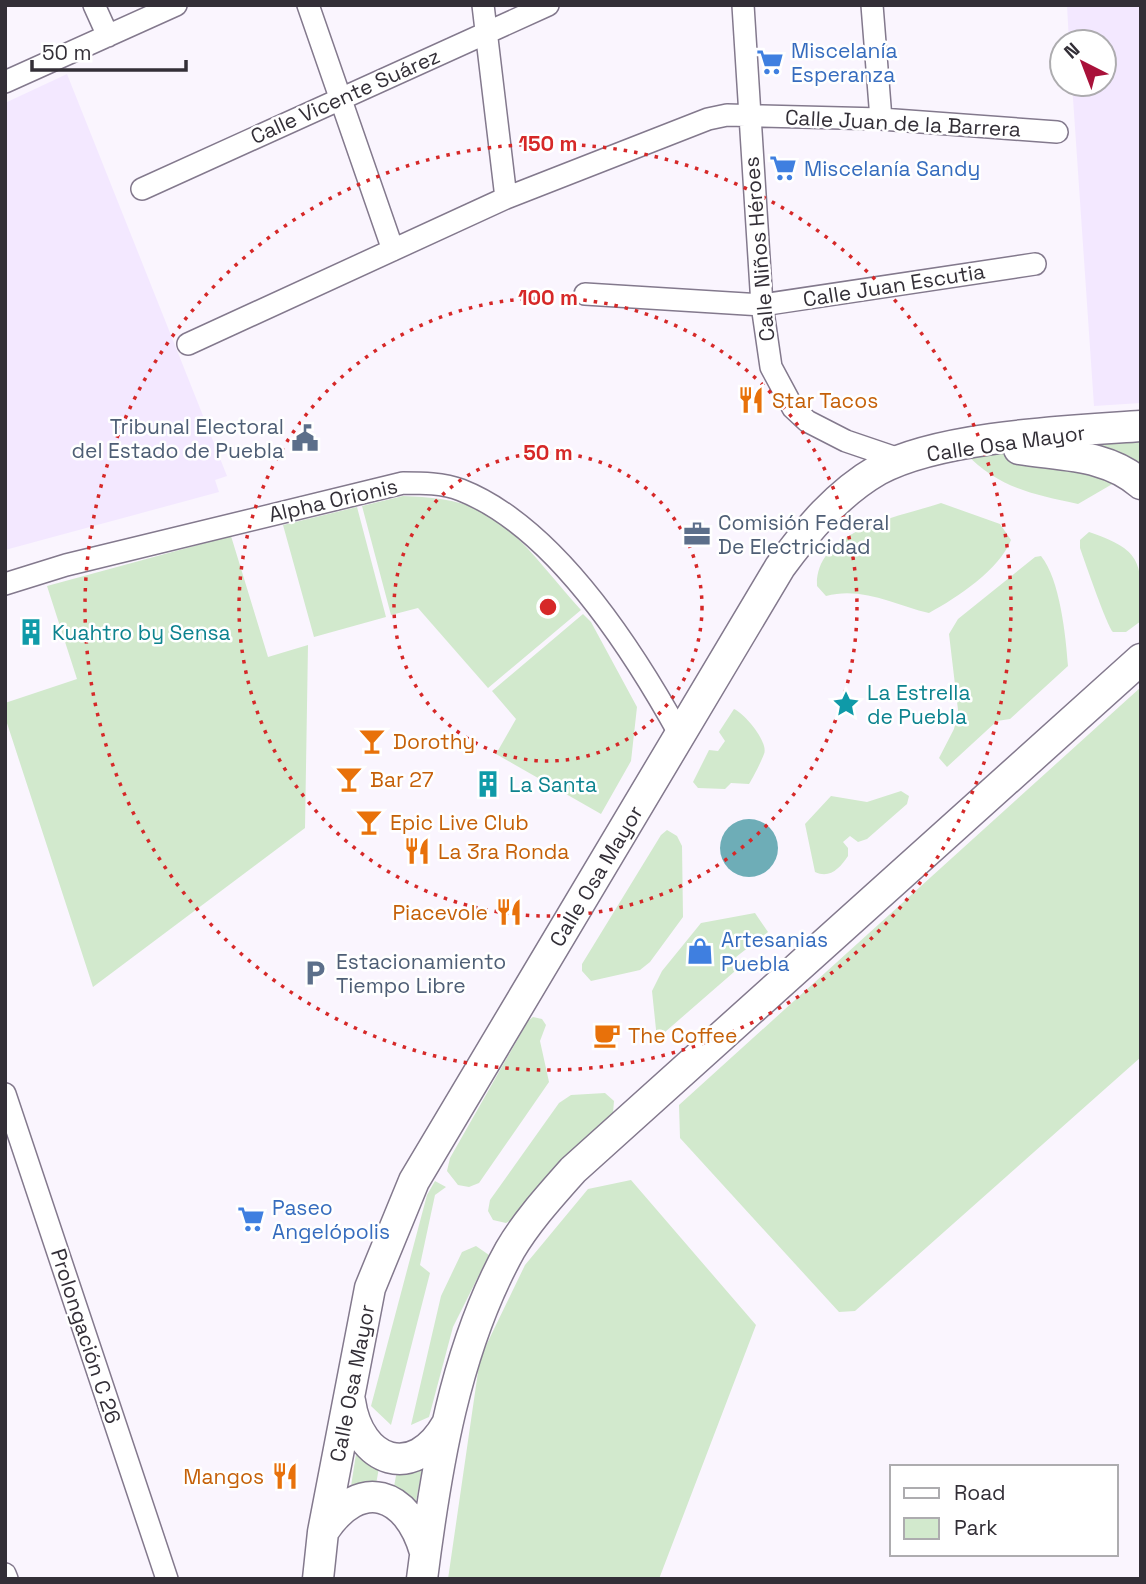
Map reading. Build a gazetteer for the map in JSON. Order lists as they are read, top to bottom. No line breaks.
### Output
{"streets":{"street":["Calle Vicente Suárez","Calle Juan de la Barrera","Calle Niños Héroes","Calle Juan Escutia","Calle Osa Mayor","Alpha Orionis","Prolongación C 26"]},"crossings":[["Calle Juan de la Barrera","Calle Niños Héroes"],["Calle Niños Héroes","Calle Juan Escutia"],["Calle Niños Héroes","Calle Osa Mayor"],["Calle Osa Mayor","Alpha Orionis"]],"places":{"supermarket":["Miscelanía Esperanza","Miscelanía Sandy","Paseo Angelópolis"],"restaurant":["Star Tacos","La 3ra Ronda","Piacevole","Mangos"],"public building":["Tribunal Electoral del Estado de Puebla"],"office":["Comisión Federal De Electricidad"],"building":["Kuahtro by Sensa","La Santa"],"place":["La Estrella de Puebla"],"bar":["Dorothy","Bar 27","Epic Live Club"],"shop":["Artesanias Puebla"],"parking":["Estacionamiento Tiempo Libre"],"cafe":["The Coffee"]},"legend":["Road","Park"],"scale_bar":"50 m","north":"top left","rings":["150 m","100 m","50 m"]}
